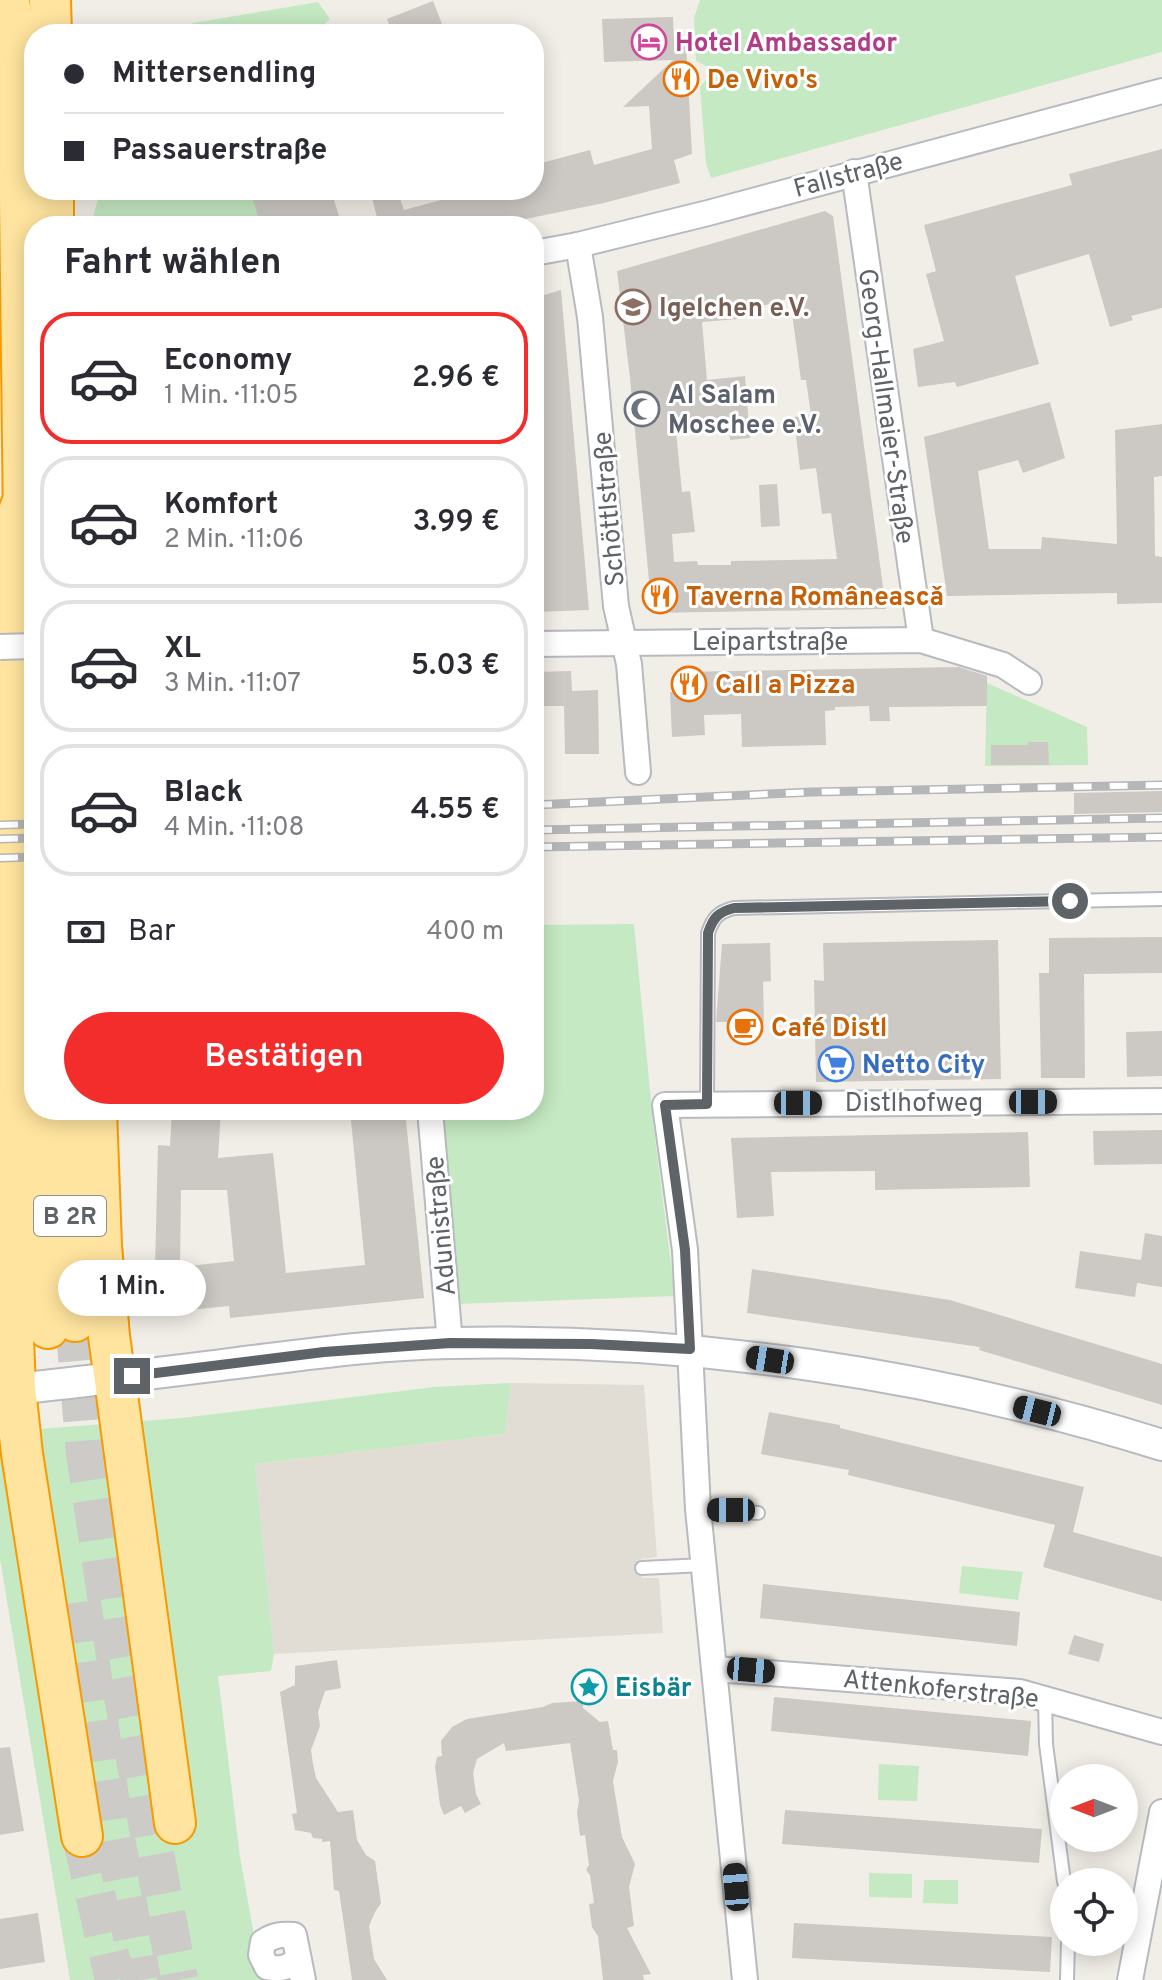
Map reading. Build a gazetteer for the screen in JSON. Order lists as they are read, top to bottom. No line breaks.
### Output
{"streets":{"highway":["B 2R"],"street":["Fallstraße","Georg-Hallmaier-Straße","Schöttlstraße","Leipartstraße","Distlhofweg","Adunistraße","Attenkoferstraße"]},"crossings":[["Fallstraße","Georg-Hallmaier-Straße"],["Fallstraße","Schöttlstraße"],["Georg-Hallmaier-Straße","Leipartstraße"],["Schöttlstraße","Leipartstraße"]],"places":{"hotel":["Hotel Ambassador"],"restaurant":["De Vivo's","Taverna Româneascǎ","Call a Pizza"],"school or university":["Igelchen e.V."],"mosque":["Al Salam Moschee e.V."],"cafe":["Café Distl"],"supermarket":["Netto City"],"place":["Eisbär"]},"north":"left","page":{"banner":["Mittersendling","Passauerstraße"],"heading":"Fahrt wählen","list":[{"name":"Economy","note":"1 Min. · 11:05","value":"2.96 €"},{"name":"Komfort","note":"2 Min. · 11:06","value":"3.99 €"},{"name":"XL","note":"3 Min. · 11:07","value":"5.03 €"},{"name":"Black","note":"4 Min. · 11:08","value":"4.55 €"}],"pay":["Bar","400 m"],"buttons":"Bestätigen","bubble":"1 Min."}}
